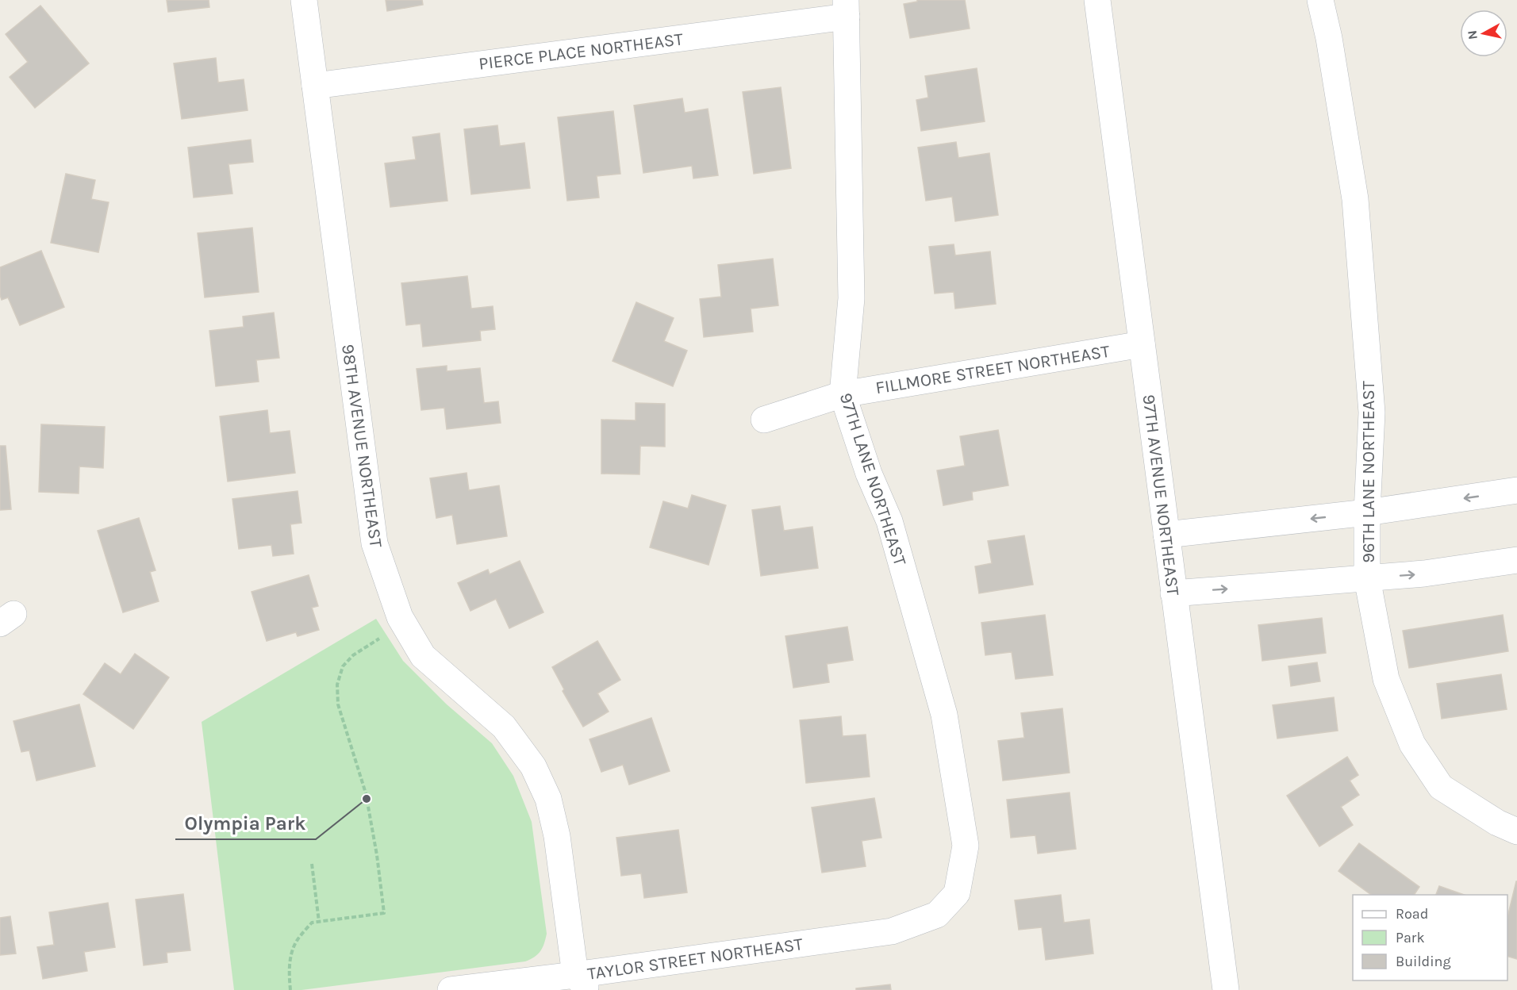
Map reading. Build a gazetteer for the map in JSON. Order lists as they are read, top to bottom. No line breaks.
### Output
{"streets":{"street":["PIERCE PLACE NORTHEAST","FILLMORE STREET NORTHEAST","98TH AVENUE NORTHEAST","96TH LANE NORTHEAST","97TH LANE NORTHEAST","97TH AVENUE NORTHEAST","TAYLOR STREET NORTHEAST"]},"crossings":[["PIERCE PLACE NORTHEAST","98TH AVENUE NORTHEAST"],["PIERCE PLACE NORTHEAST","97TH LANE NORTHEAST"],["FILLMORE STREET NORTHEAST","97TH LANE NORTHEAST"],["FILLMORE STREET NORTHEAST","97TH AVENUE NORTHEAST"],["98TH AVENUE NORTHEAST","TAYLOR STREET NORTHEAST"],["97TH LANE NORTHEAST","TAYLOR STREET NORTHEAST"]],"places":["Olympia Park"],"legend":["Road","Park","Building"],"north":"left"}
